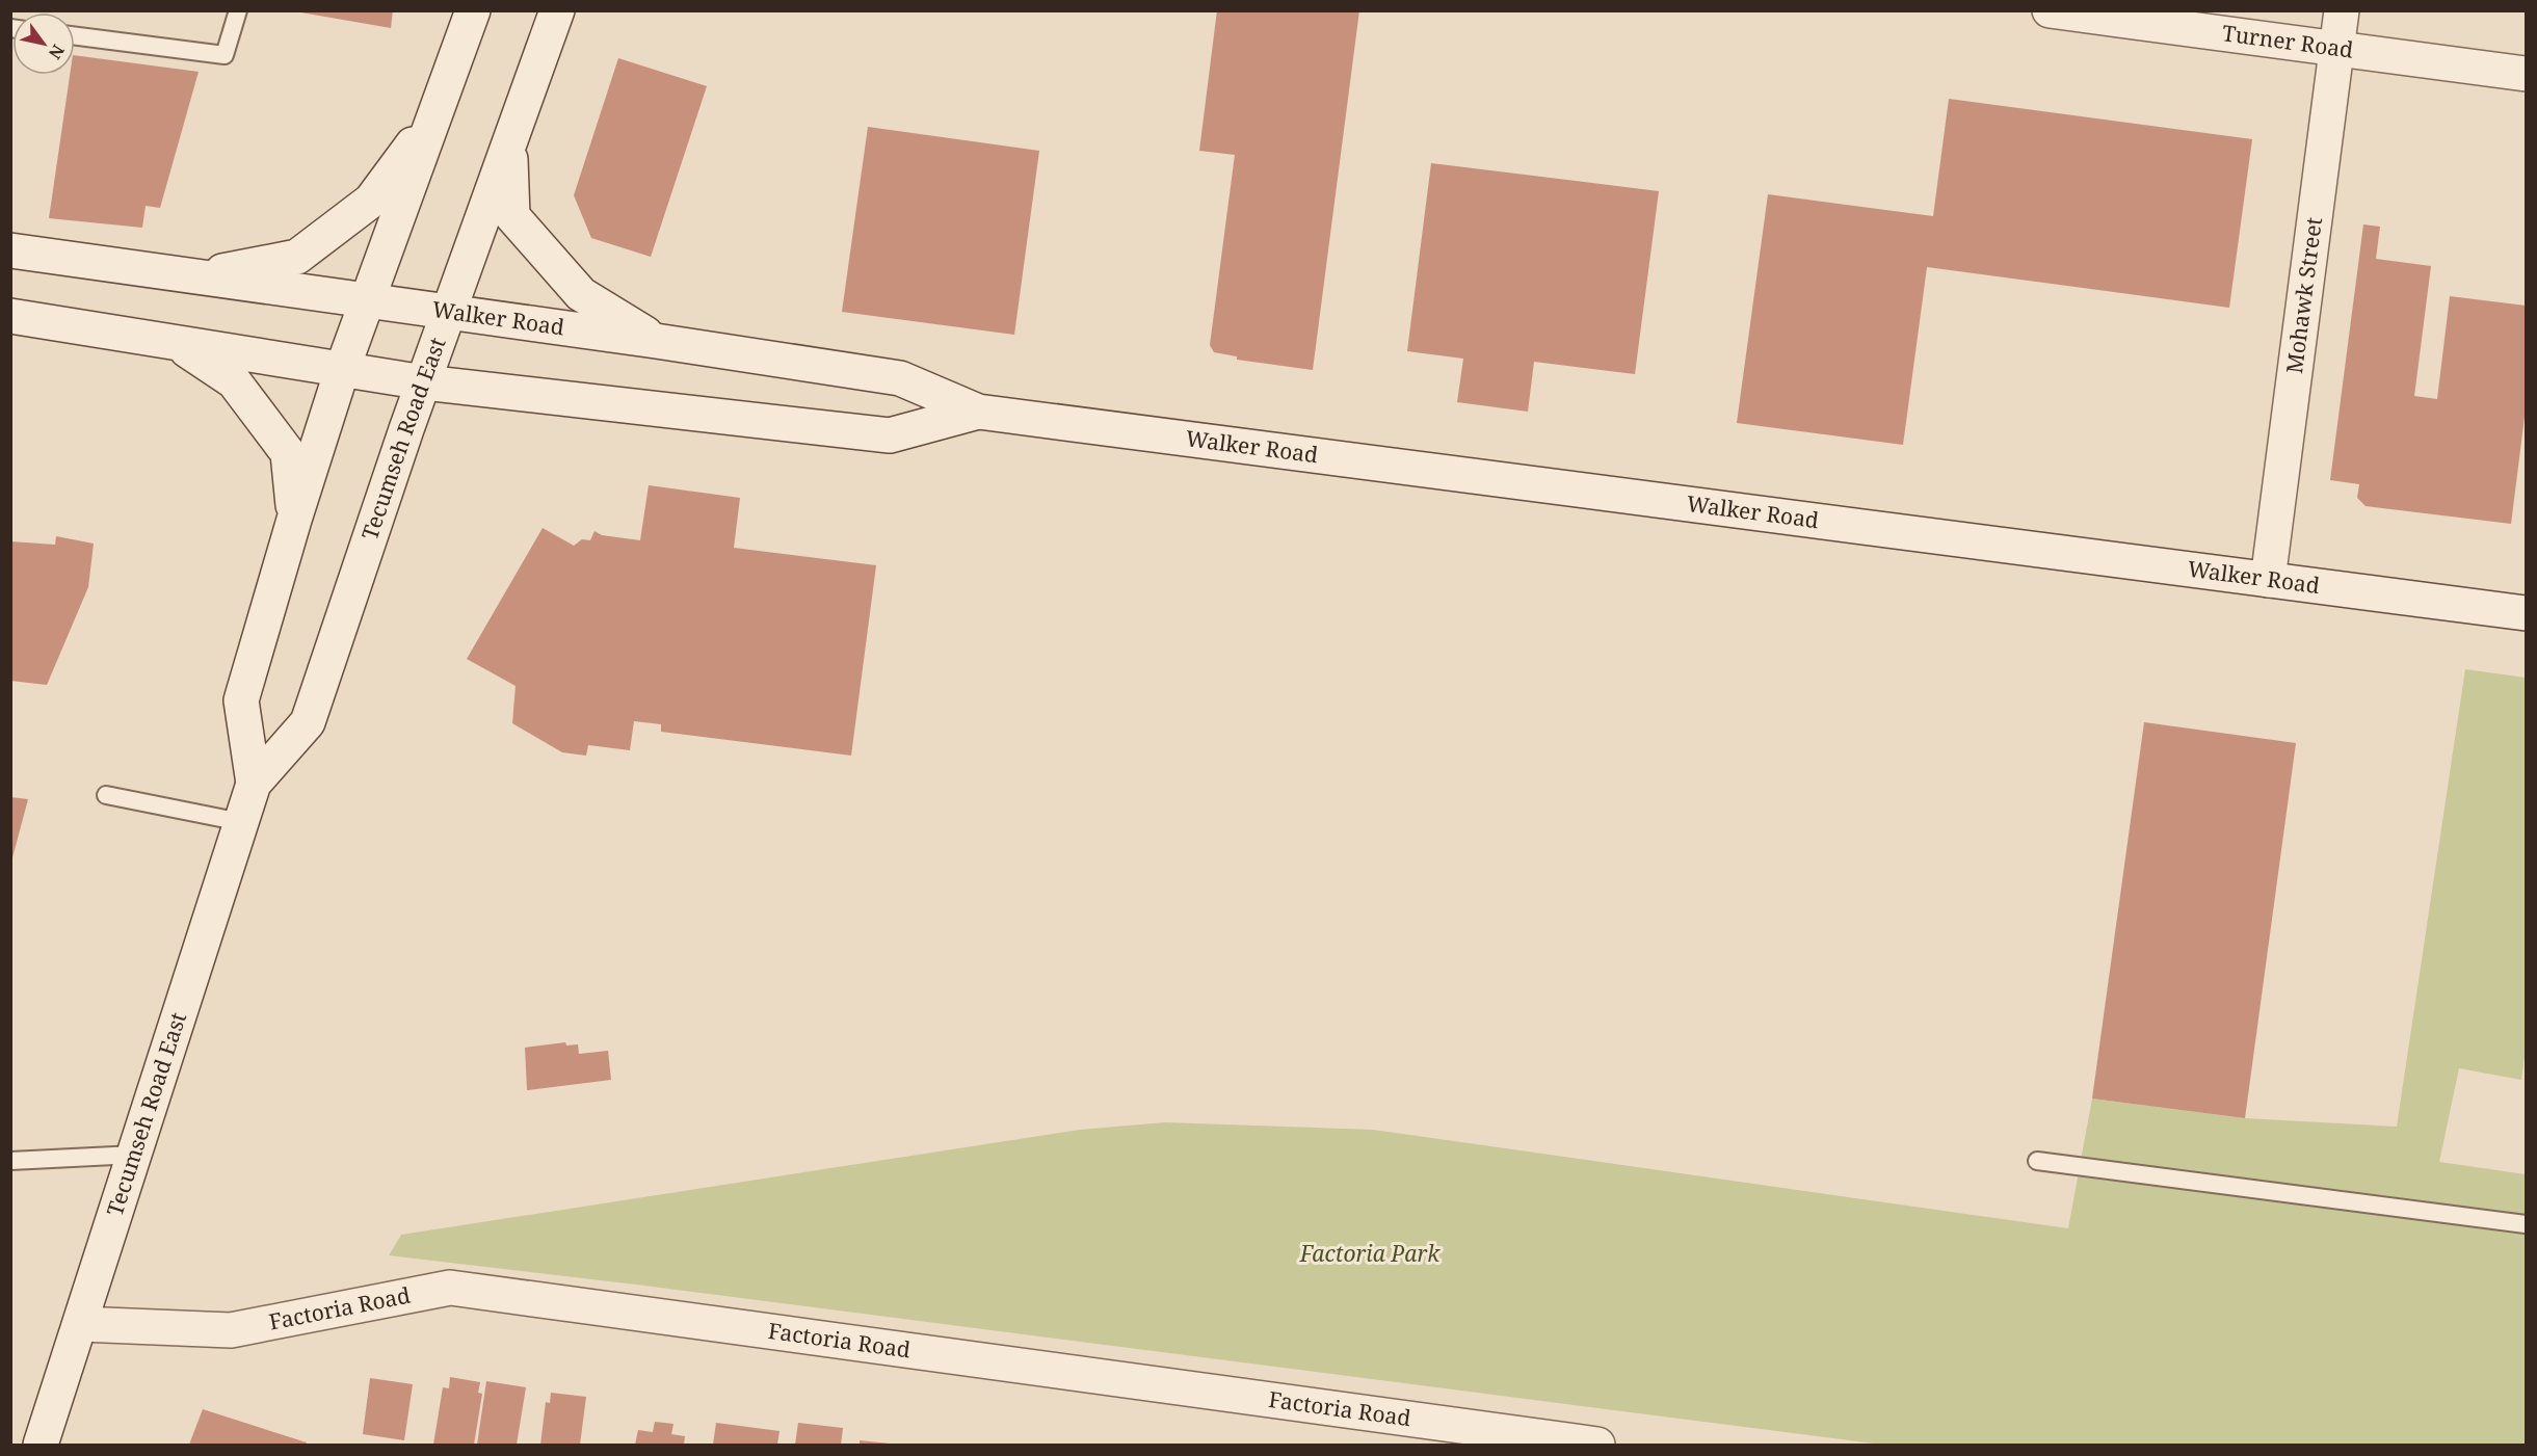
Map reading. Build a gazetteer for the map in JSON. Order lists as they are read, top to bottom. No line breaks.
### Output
{"streets":{"main road":["Turner Road","Mohawk Street","Walker Road","Tecumseh Road East","Factoria Road"]},"crossings":[["Turner Road","Mohawk Street"],["Mohawk Street","Walker Road"],["Walker Road","Tecumseh Road East"],["Tecumseh Road East","Factoria Road"]],"parks":["Factoria Park"],"north":"bottom right"}
